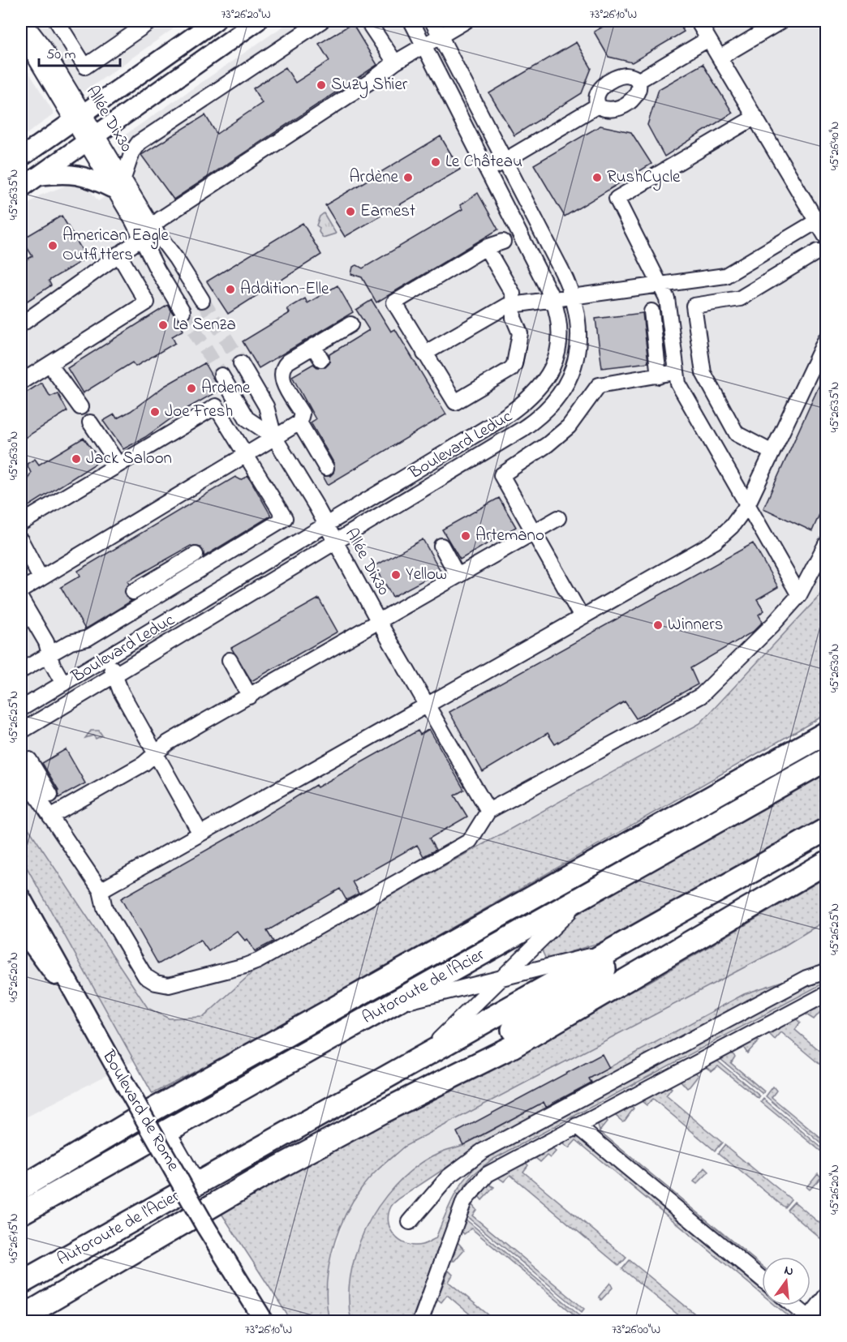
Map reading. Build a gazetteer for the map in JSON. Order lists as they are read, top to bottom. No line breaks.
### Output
{"streets":{"highway":["Autoroute de l'Acier"],"main road":["Boulevard de Rome"],"street":["Allée Dix30","Boulevard Leduc"]},"crossings":[["Allée Dix30","Boulevard Leduc"]],"places":["Suzy Shier","Le Château","Ardène","RushCycle","Earnest","American Eagle Outfitters","Addition-Elle","La Senza","Ardene","Joe Fresh","Jack Saloon","Artemano","Yellow","Winners"],"scale_bar":"50 m","north":"top","coordinates":["73°26'20\"W","73°26'10\"W","45°26'40\"N","45°26'35\"N","45°26'30\"N","45°26'25\"N","45°26'20\"N","45°26'15\"N","73°26'00\"W"]}
